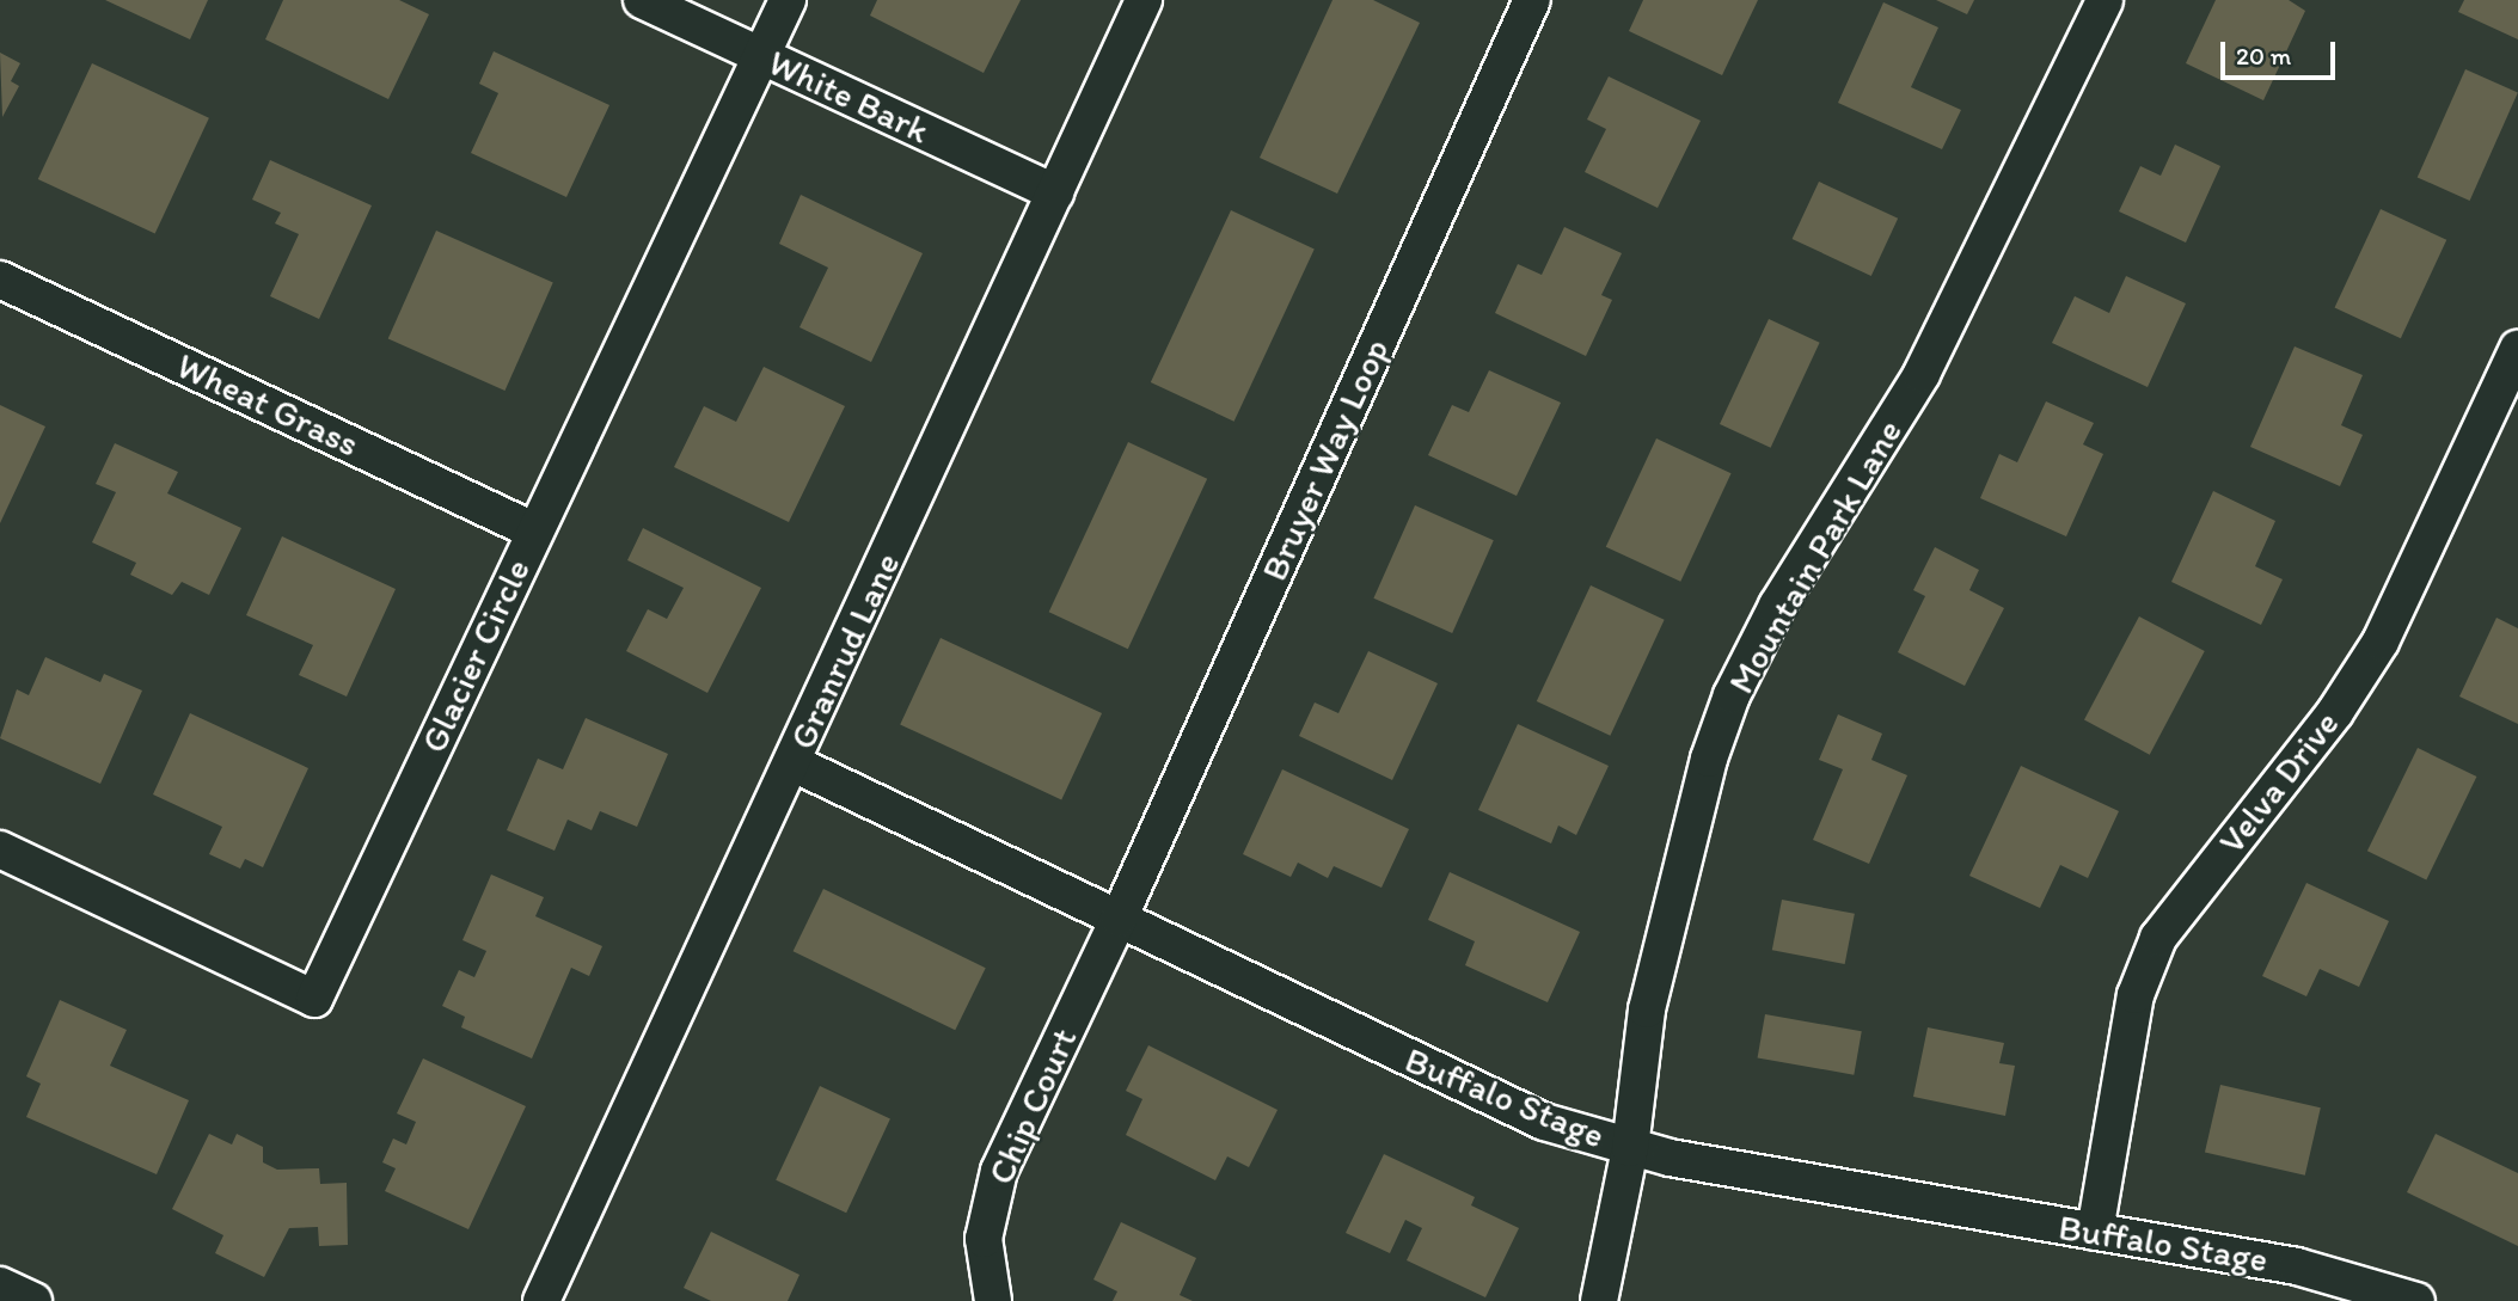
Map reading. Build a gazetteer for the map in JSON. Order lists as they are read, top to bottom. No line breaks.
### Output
{"streets":{"street":["White Bark","Wheat Grass","Bruyer Way Loop","Mountain Park Lane","Granrud Lane","Glacier Circle","Velva Drive","Buffalo Stage","Chip Court"]},"crossings":[["White Bark","Granrud Lane"],["White Bark","Glacier Circle"],["Wheat Grass","Glacier Circle"],["Bruyer Way Loop","Buffalo Stage"],["Bruyer Way Loop","Chip Court"],["Mountain Park Lane","Buffalo Stage"],["Granrud Lane","Buffalo Stage"],["Velva Drive","Buffalo Stage"],["Buffalo Stage","Chip Court"]],"scale_bar":"20 m"}
